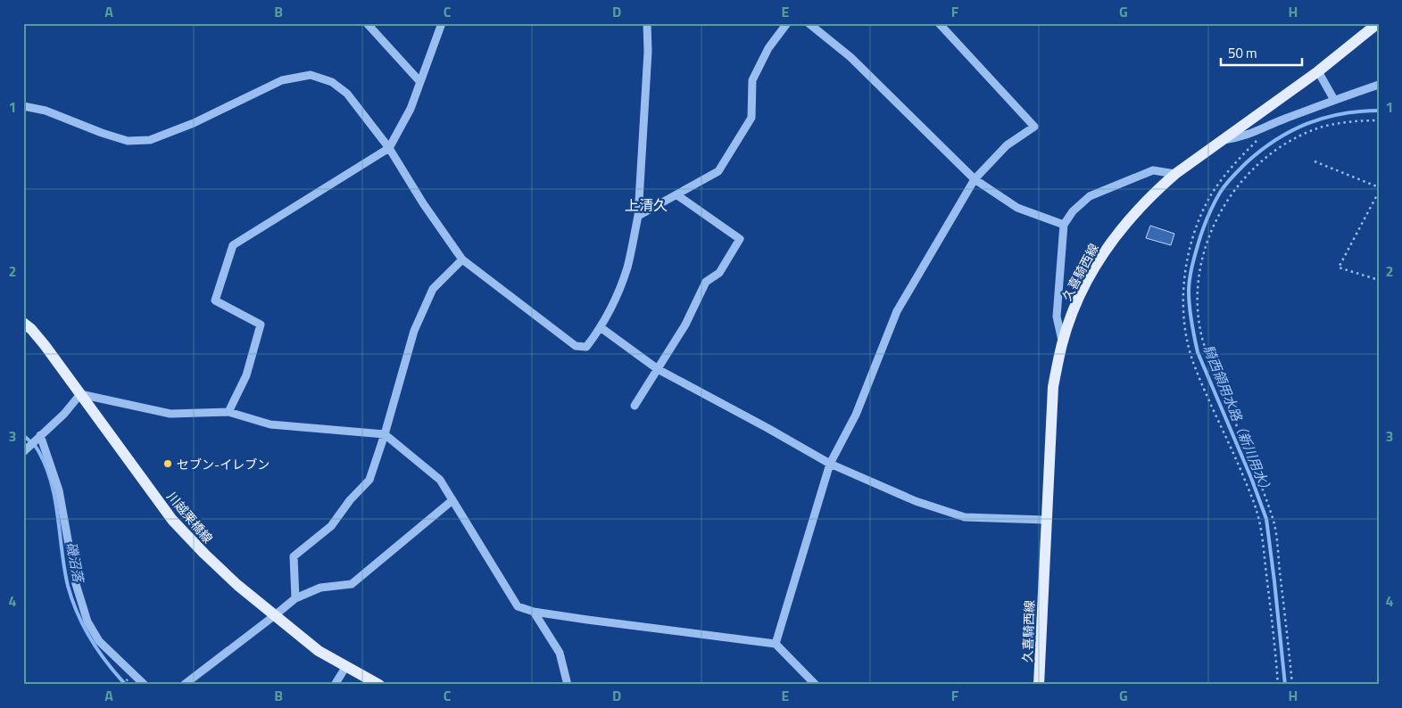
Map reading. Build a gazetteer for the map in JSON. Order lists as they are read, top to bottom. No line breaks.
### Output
{"streets":{"main road":["久喜騎西線","川越栗橋線"]},"districts":["上清久"],"water":["騎西領用水路（新川用水）","磯沼落"],"places":["セブン-イレブン"],"scale_bar":"50 m","grid":{"columns":["A","B","C","D","E","F","G","H"],"rows":["1","2","3","4"]}}
